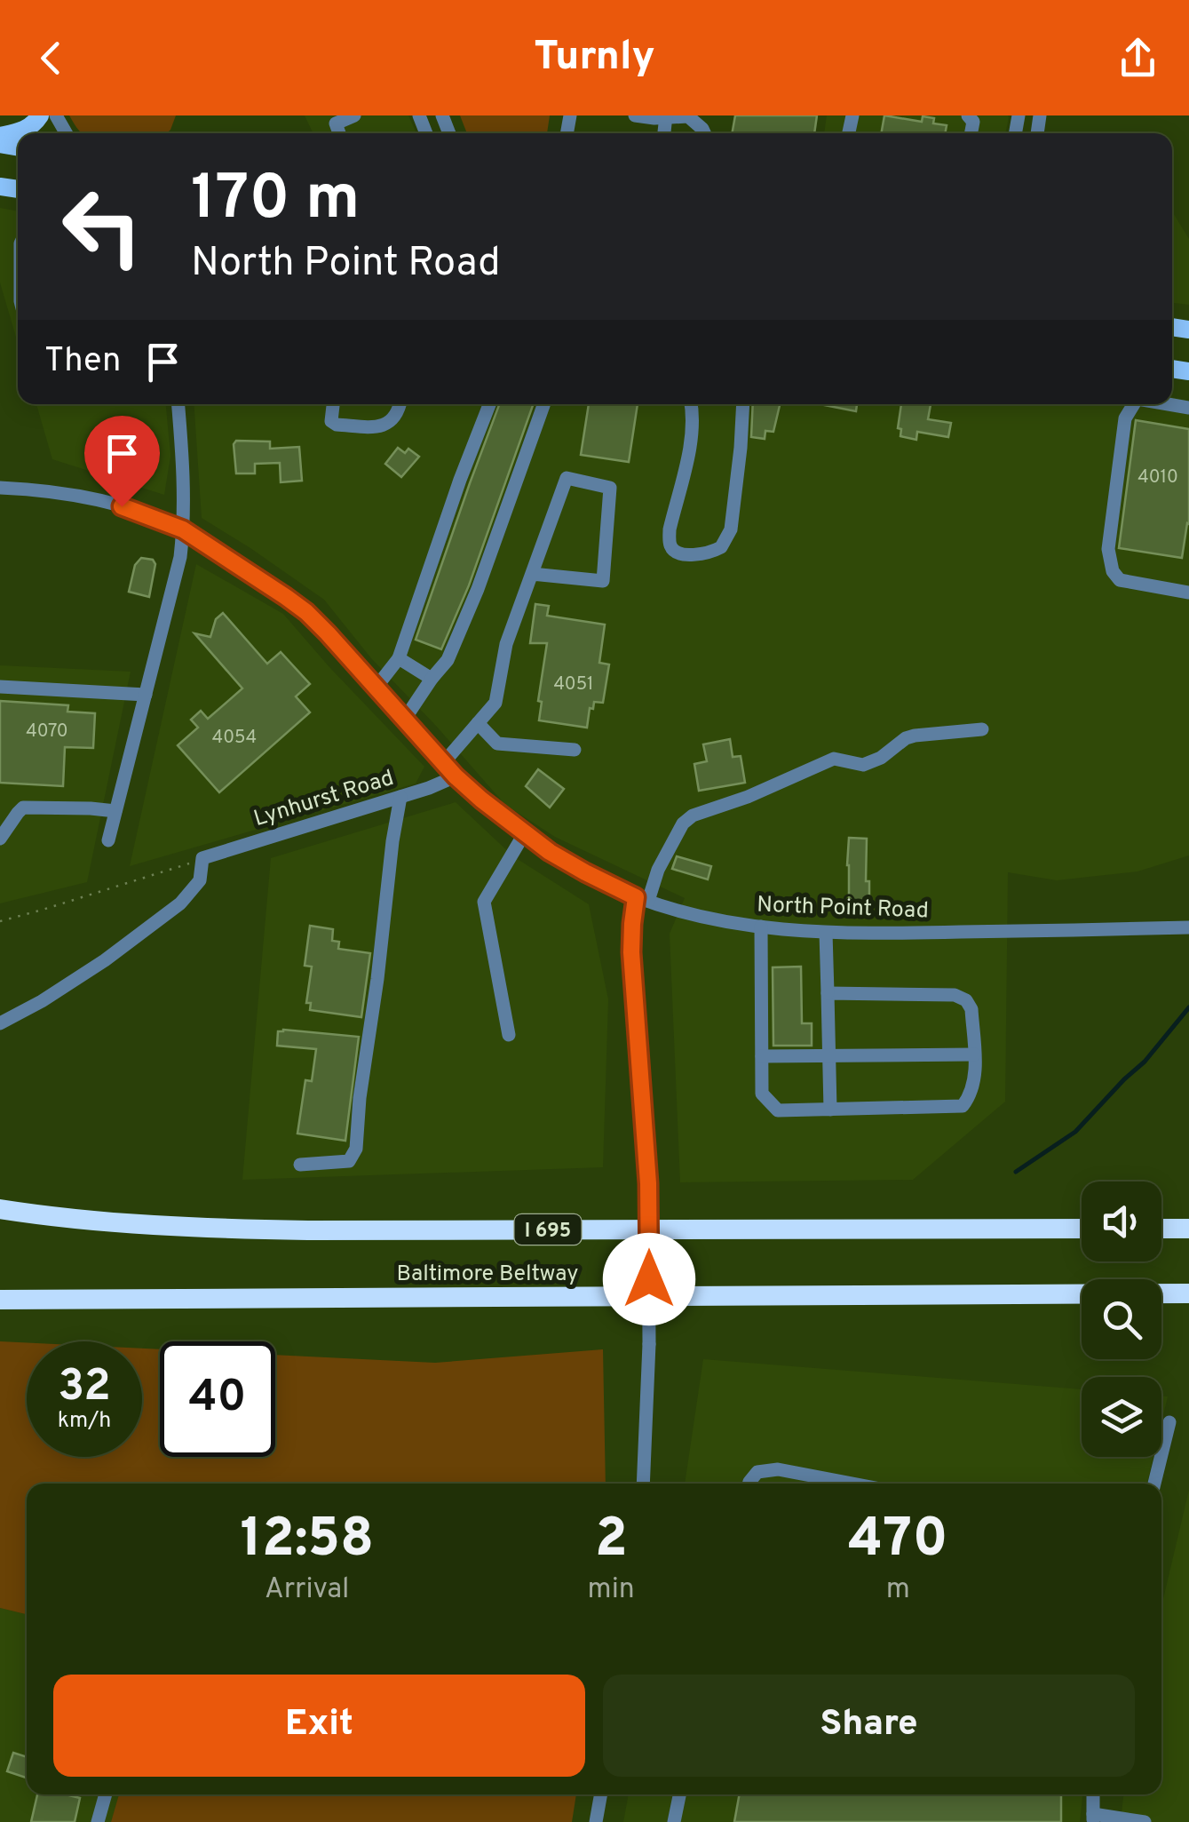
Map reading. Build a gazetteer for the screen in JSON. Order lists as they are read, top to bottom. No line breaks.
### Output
{"streets":{"highway":["I 695","Baltimore Beltway"],"street":["Lynhurst Road","North Point Road"]},"crossings":[["Lynhurst Road","North Point Road"]],"house_numbers":["4010","4051","4070","4054"],"page":{"header":"Turnly","turn":["170 m","North Point Road"],"then":"Then","speed":"32 km/h","limit":"40","eta":["12:58","Arrival","2","min","470","m"],"buttons":["Exit","Share"]}}
